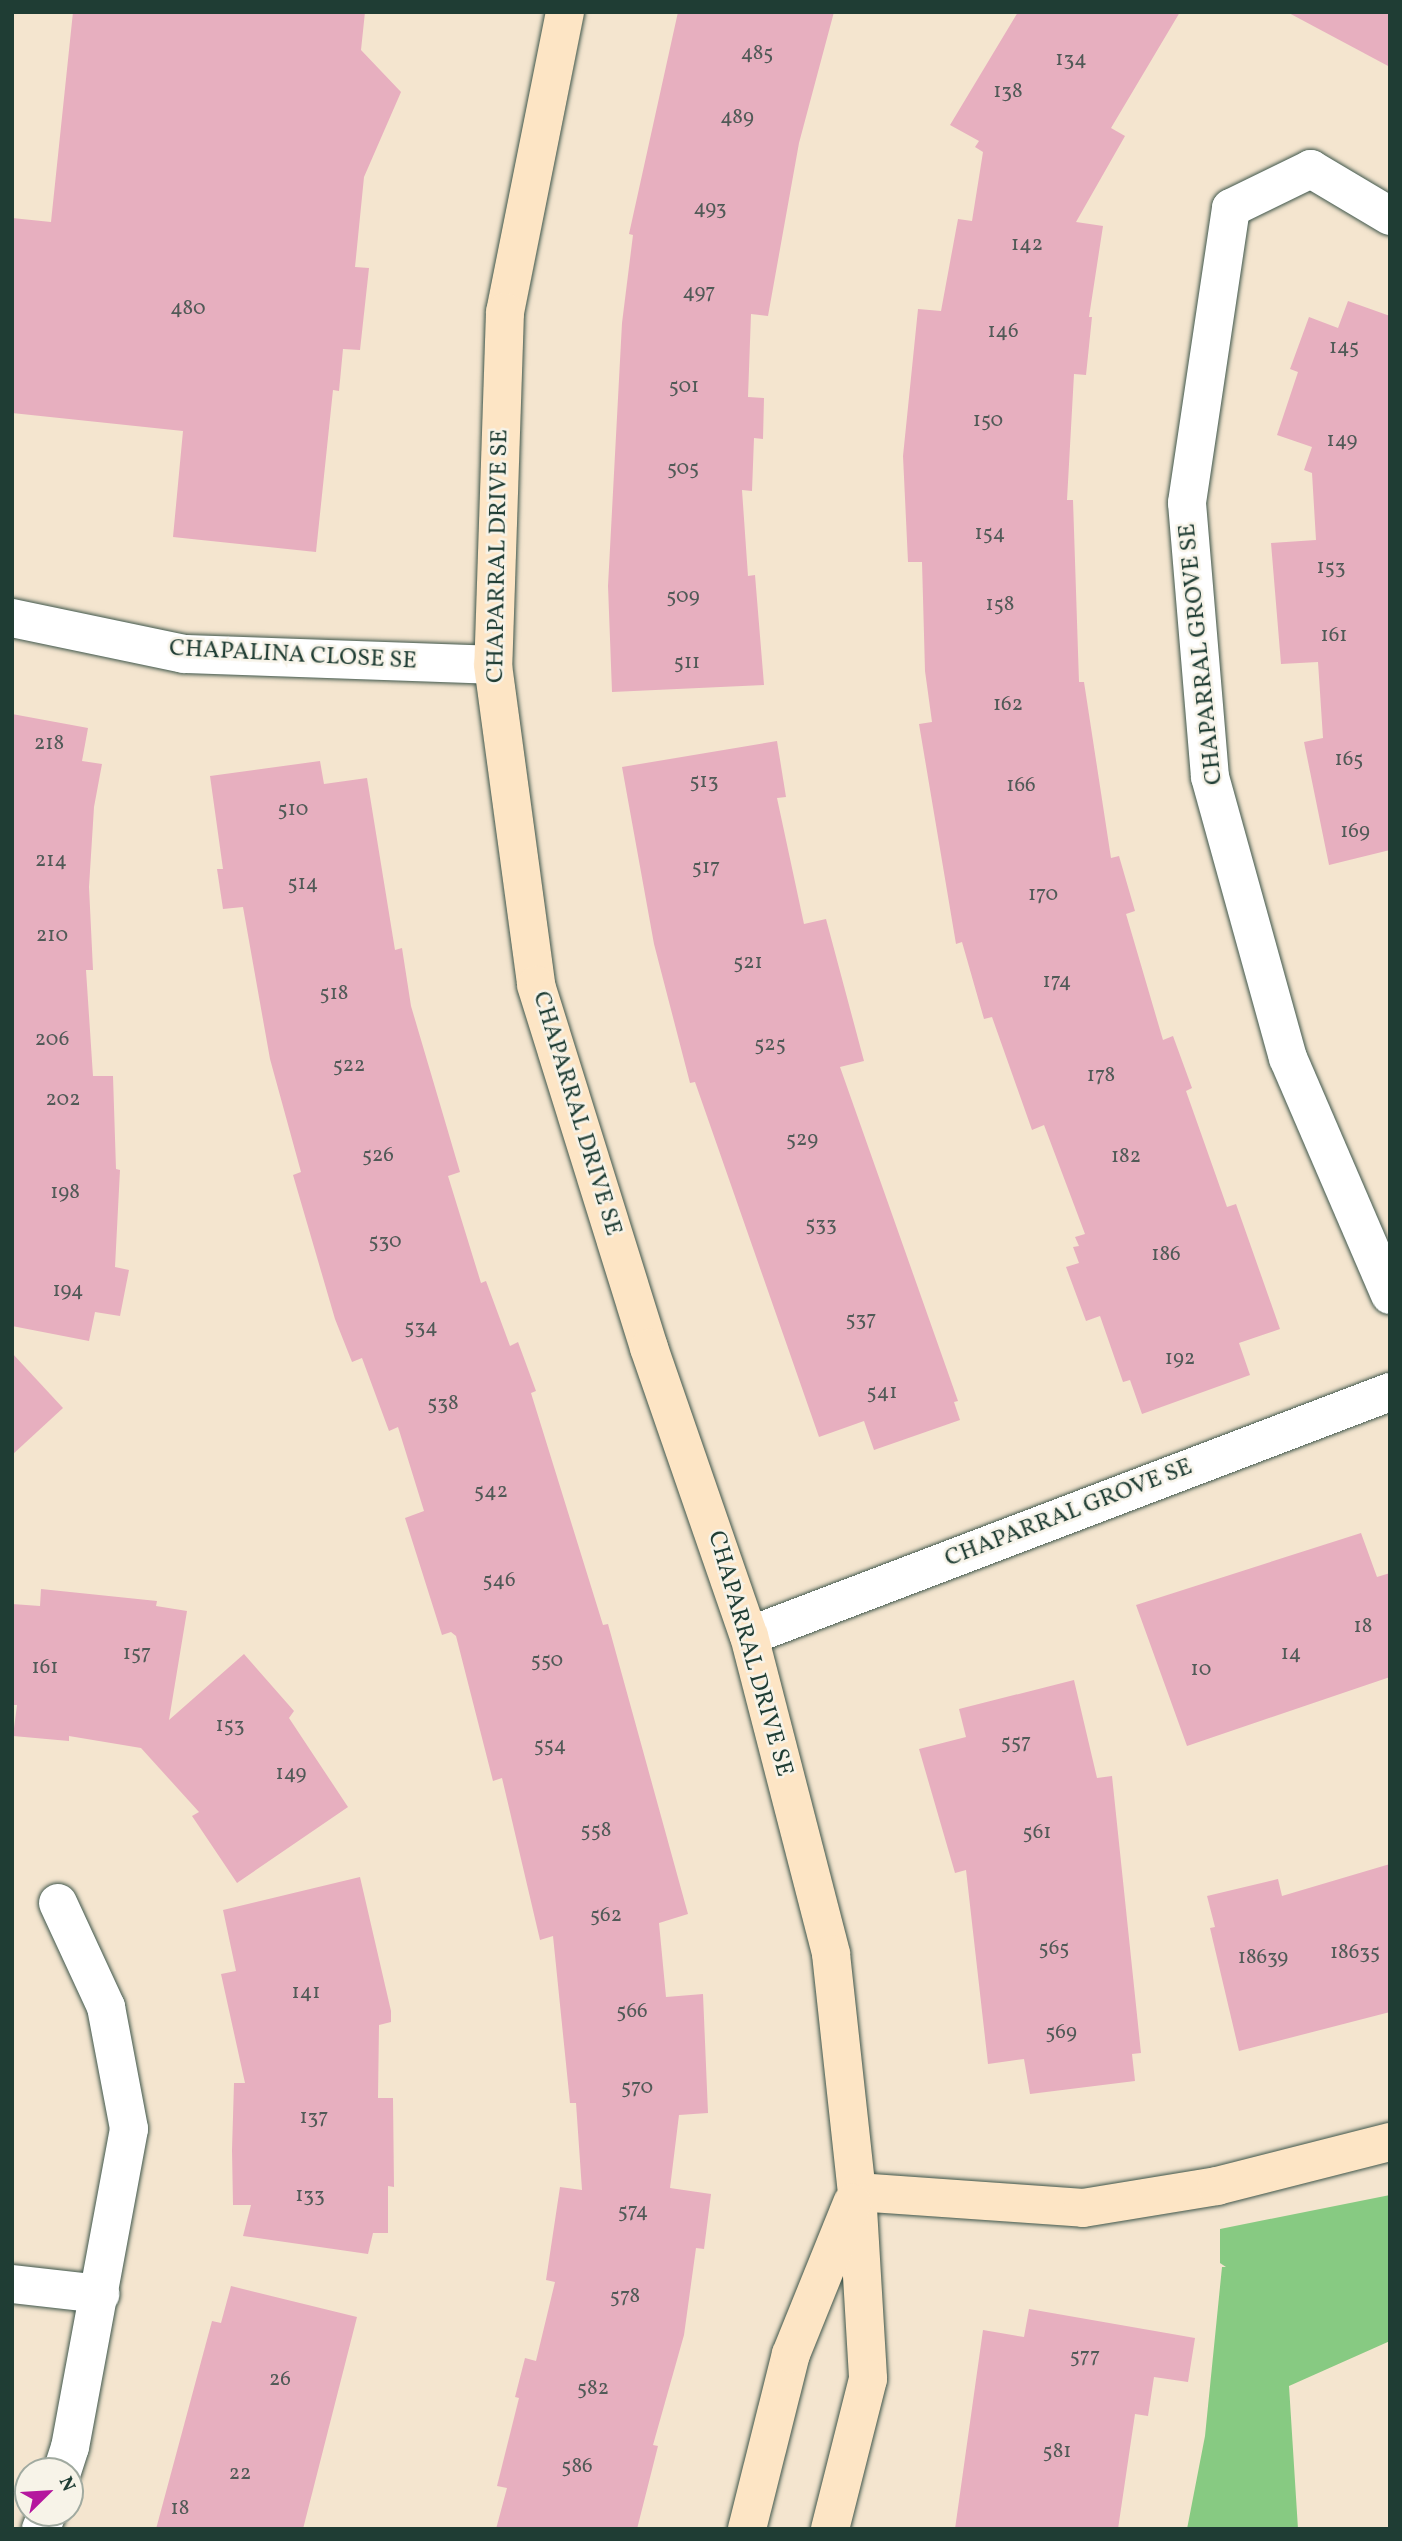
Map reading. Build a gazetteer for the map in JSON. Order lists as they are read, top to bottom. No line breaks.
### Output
{"streets":{"street":["CHAPARRAL DRIVE SE","CHAPARRAL GROVE SE","CHAPALINA CLOSE SE"]},"crossings":[["CHAPARRAL DRIVE SE","CHAPARRAL GROVE SE"],["CHAPARRAL DRIVE SE","CHAPALINA CLOSE SE"]],"house_numbers":["485","134","138","489","493","142","497","480","146","145","501","150","149","505","154","153","509","158","161","511","162","218","165","513","166","510","169","214","517","514","170","210","521","174","518","206","525","522","178","202","529","526","182","198","533","530","186","194","537","534","192","541","538","542","546","18","157","14","550","161","10","153","557","554","149","558","561","562","565","18635","18639","141","566","569","570","137","133","574","578","577","26","582","581","586","22","18"],"north":"top right"}
